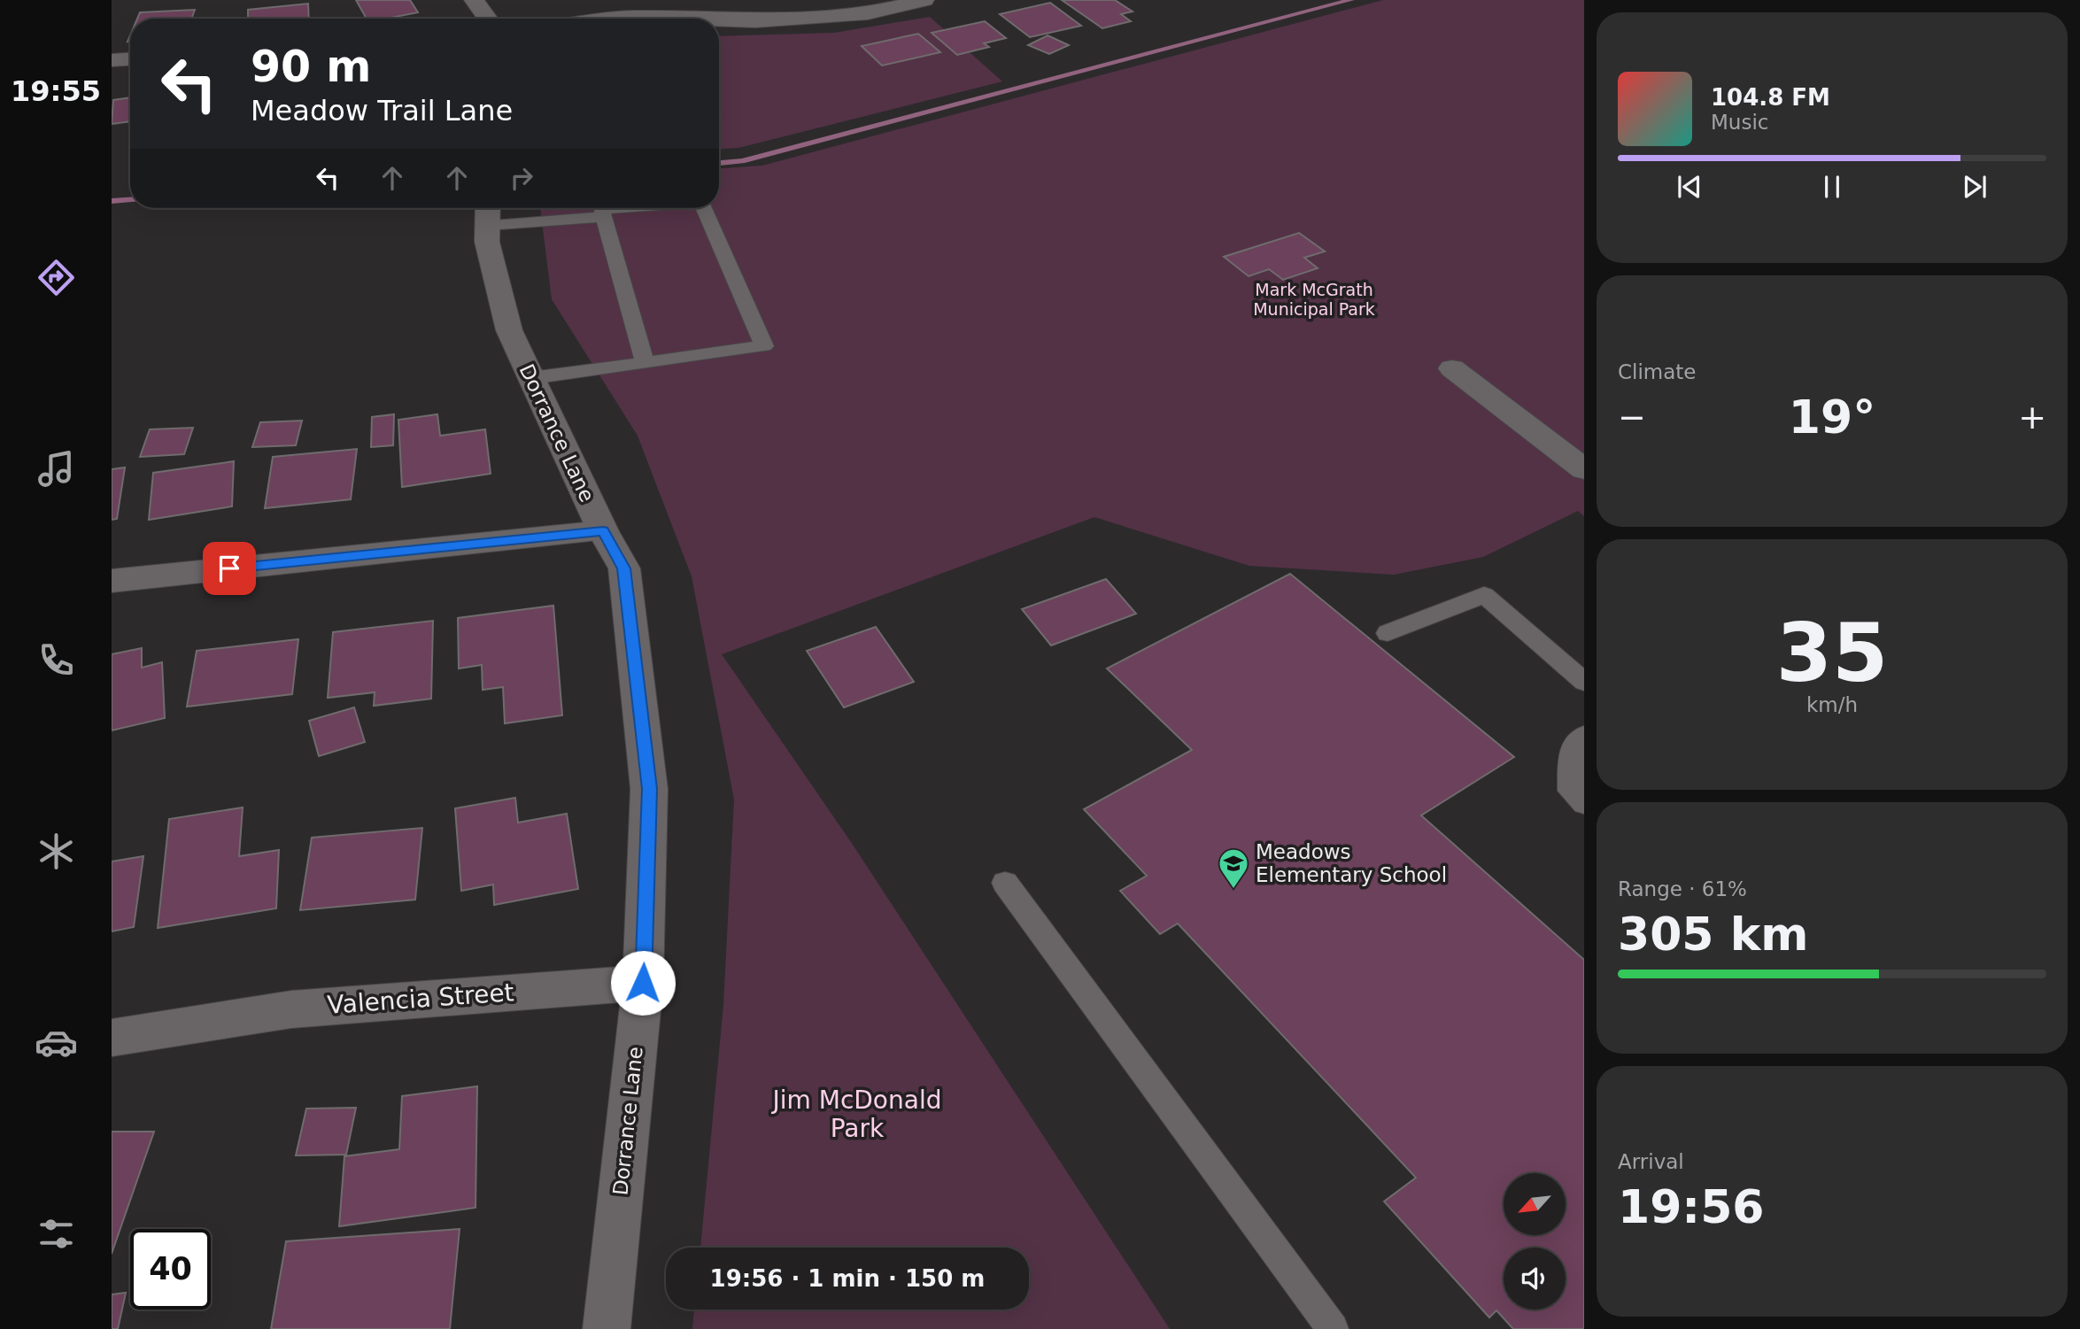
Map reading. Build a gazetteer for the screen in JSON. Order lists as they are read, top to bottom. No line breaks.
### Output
{"streets":{"street":["Dorrance Lane","Valencia Street"]},"crossings":[["Dorrance Lane","Valencia Street"]],"parks":["Mark McGrath Municipal Park","Jim McDonald Park"],"places":{"school or university":["Meadows Elementary School"]},"north":"bottom left","page":{"tabs":"19:55","turn":["90 m","Meadow Trail Lane"],"song":["104.8 FM","Music"],"tile":["Climate",["35","km/h"],["Range · 61%","305 km"],["Arrival","19:56"]],"heat":["−","19°","+"],"limit":"40","trip":"19:56 · 1 min · 150 m"}}
